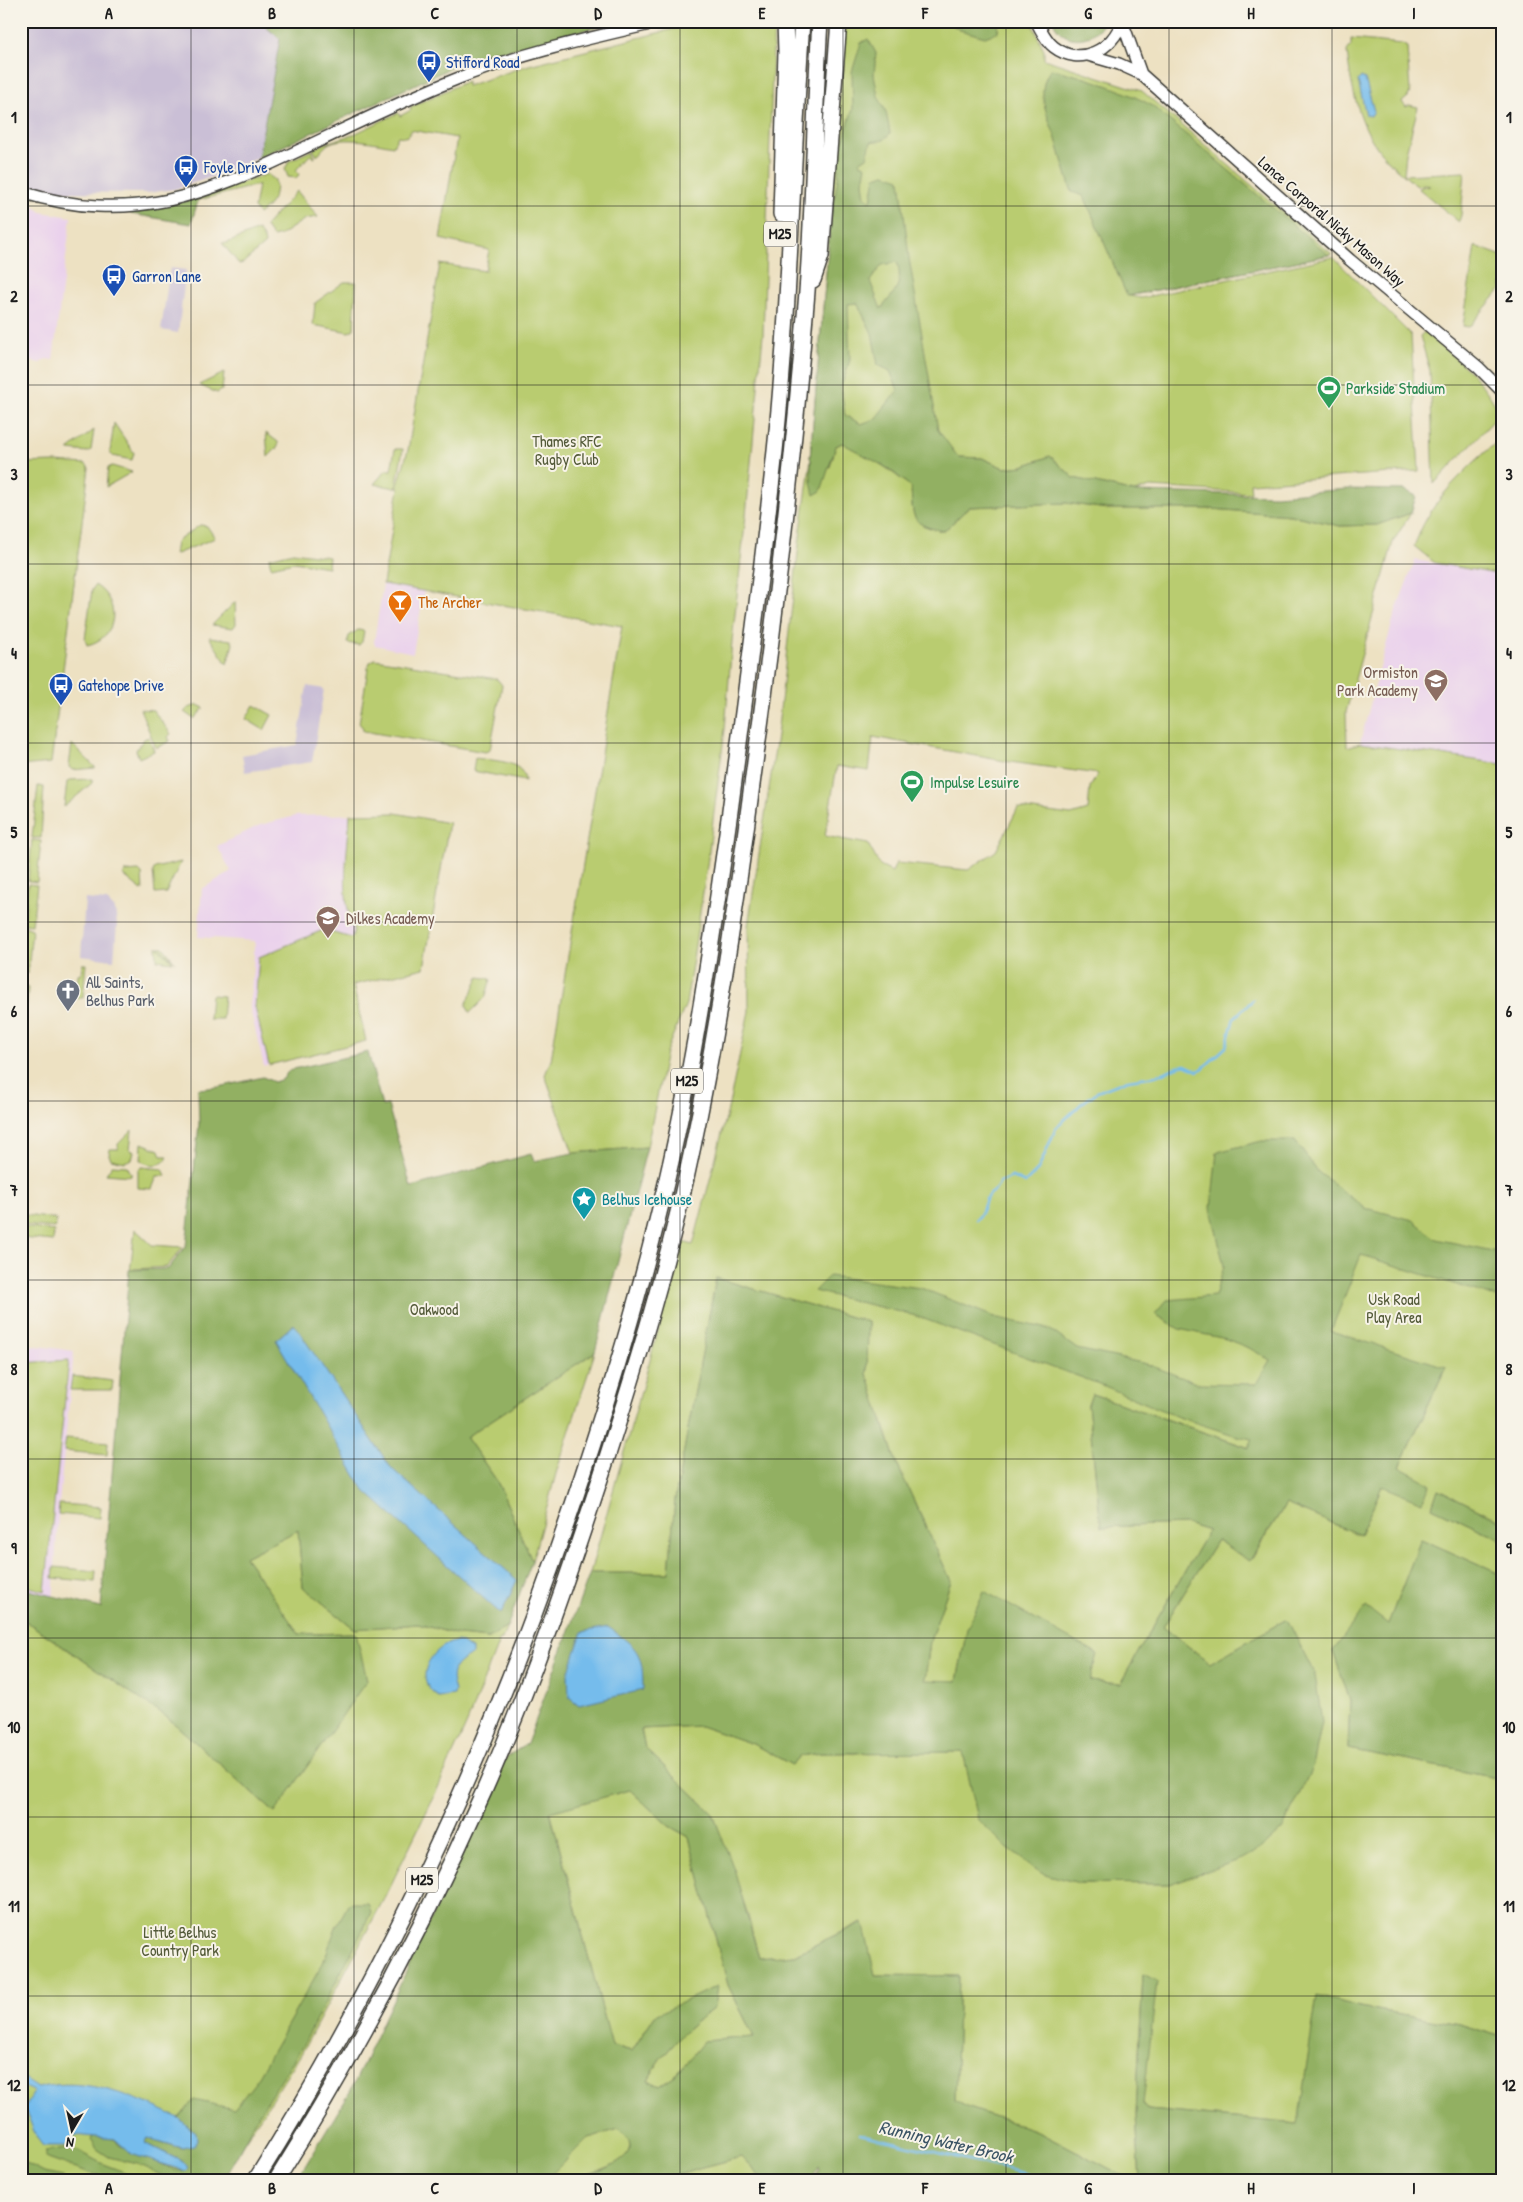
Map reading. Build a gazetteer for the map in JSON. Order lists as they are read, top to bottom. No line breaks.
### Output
{"streets":{"highway":["M25"],"main road":["Lance Corporal Nicky Mason Way"]},"water":["Running Water Brook"],"parks":["Thames RFC Rugby Club","Usk Road Play Area","Oakwood","Little Belhus Country Park"],"places":{"bus stop":["Stifford Road","Foyle Drive","Garron Lane","Gatehope Drive"],"sports":["Parkside Stadium","Impulse Lesuire"],"bar":["The Archer"],"school or university":["Ormiston Park Academy","Dilkes Academy"],"church":["All Saints, Belhus Park"],"place":["Belhus Icehouse"]},"north":"bottom","grid":{"columns":["A","B","C","D","E","F","G","H","I"],"rows":["1","2","3","4","5","6","7","8","9","10","11","12"]}}
